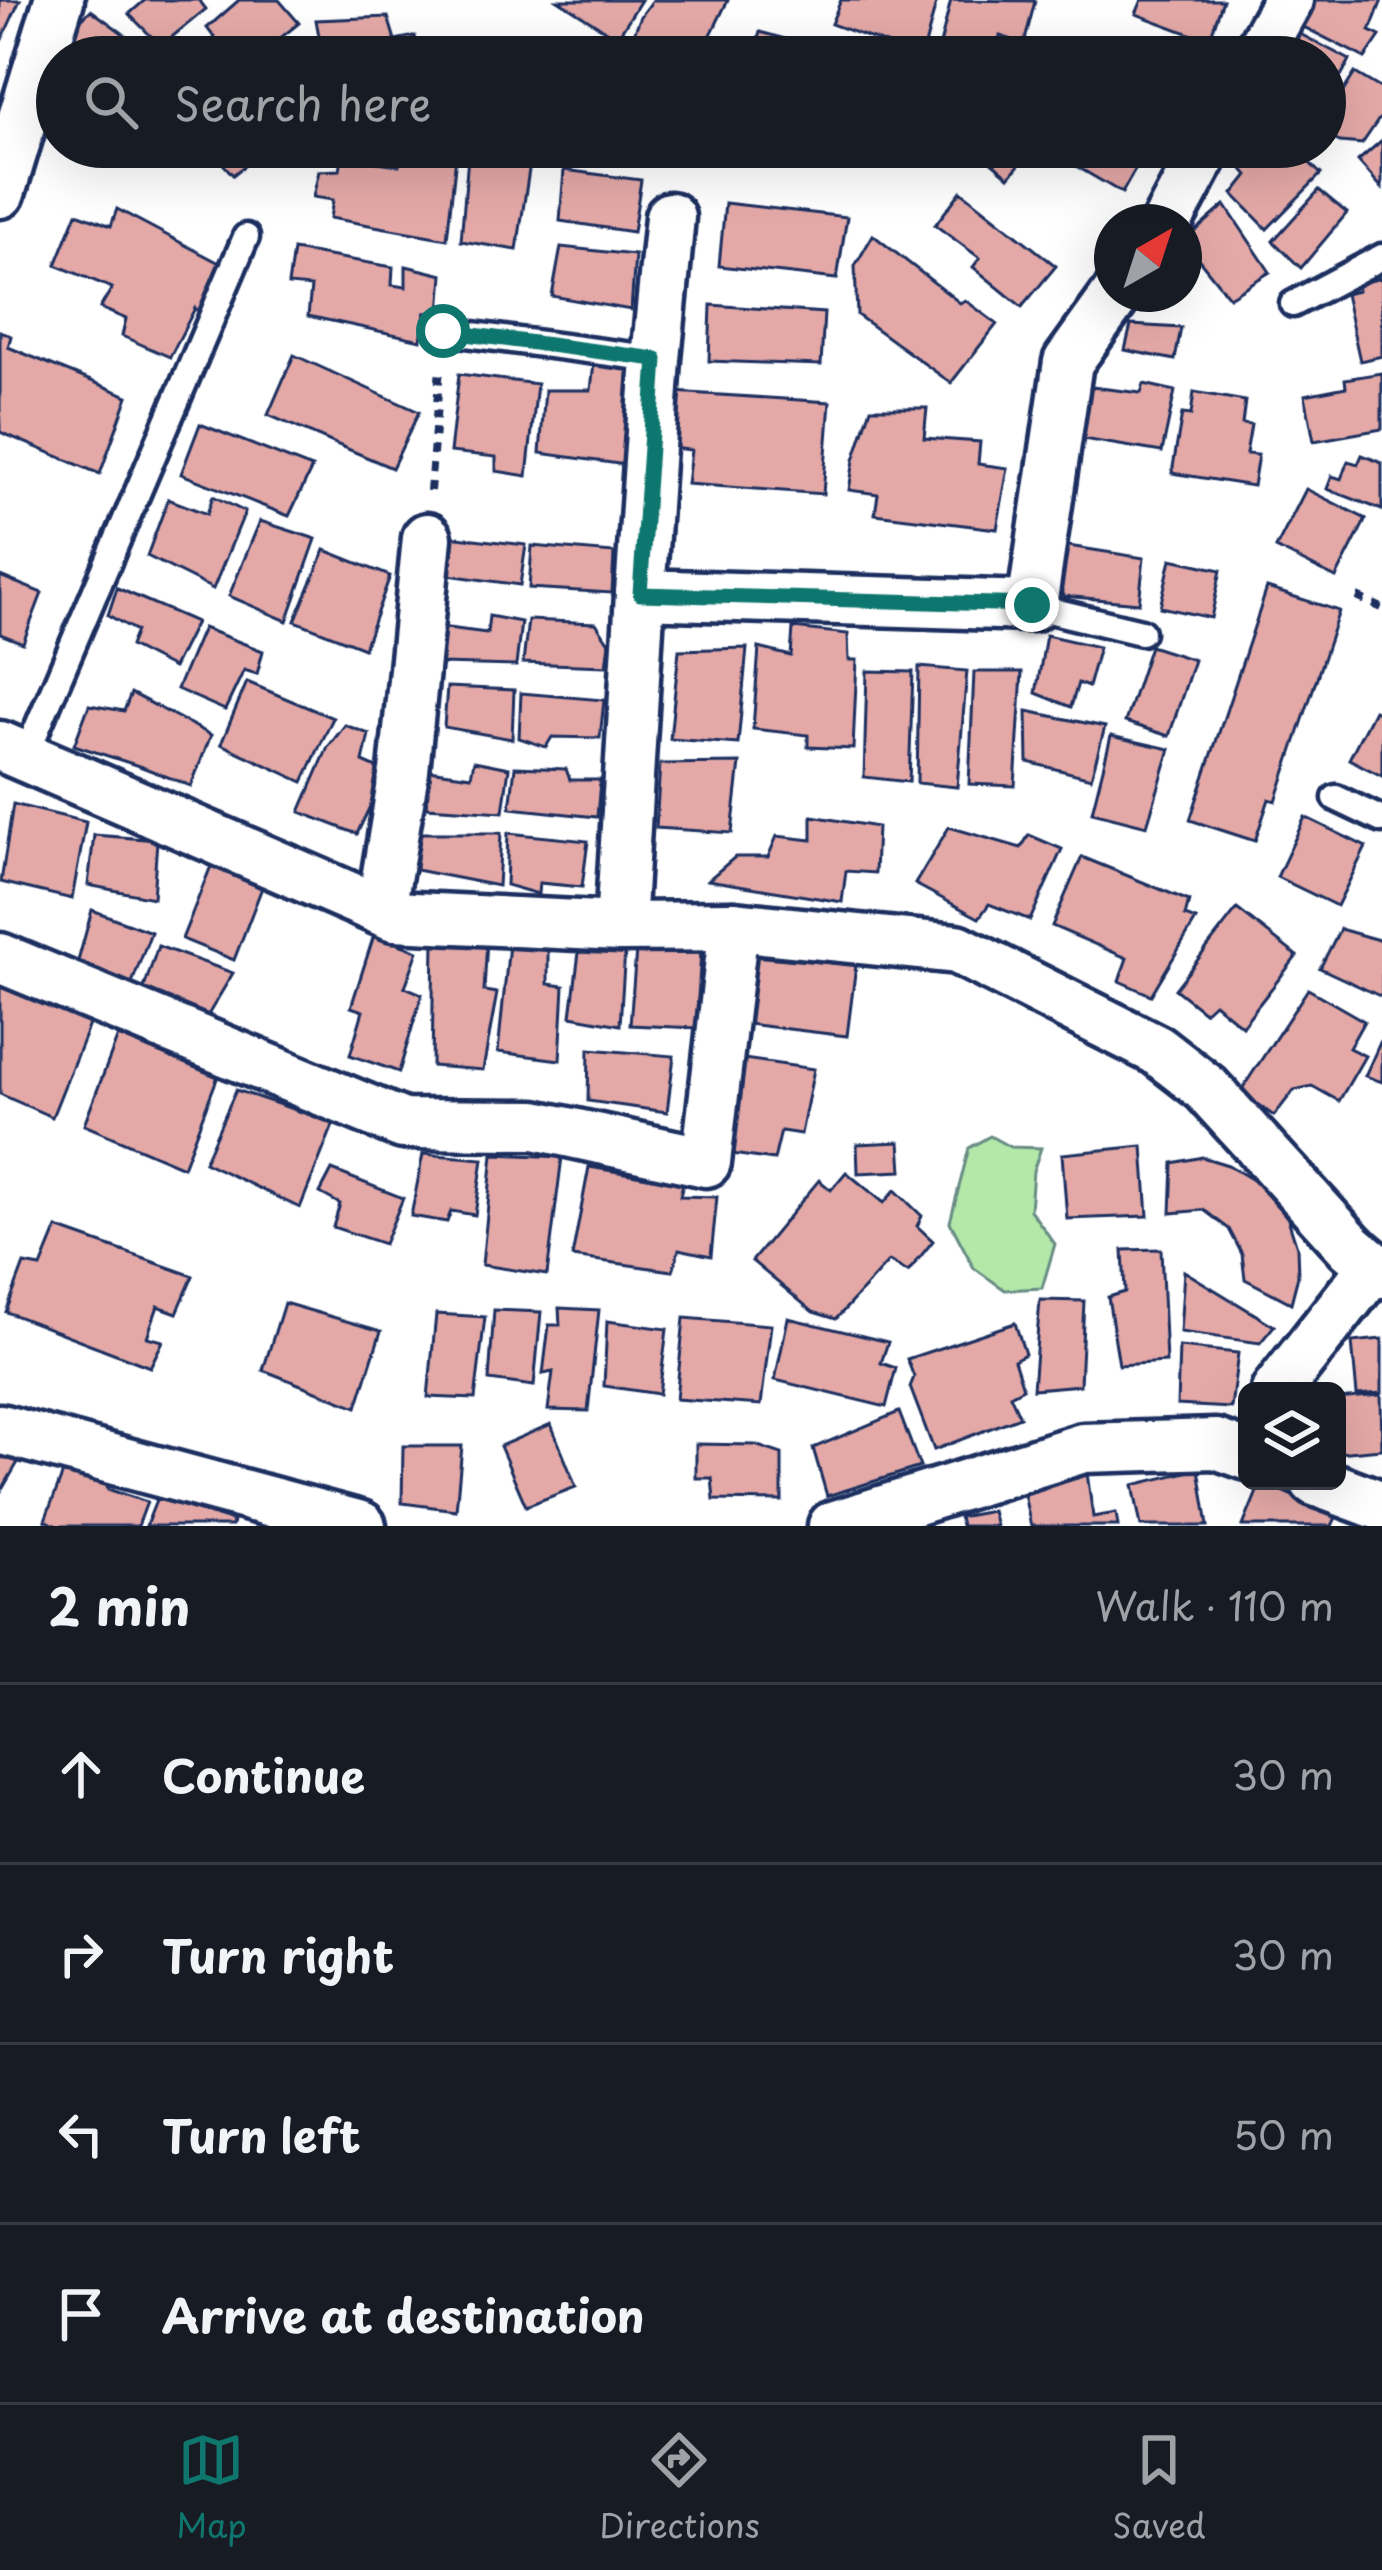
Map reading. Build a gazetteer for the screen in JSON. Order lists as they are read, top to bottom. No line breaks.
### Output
{"north":"top right","page":{"search":"Search here","heading":["2 min","Walk · 110 m"],"list":[["Continue","30 m"],["Turn right","30 m"],["Turn left","50 m"],"Arrive at destination"],"nav":["Map","Directions","Saved"]}}
